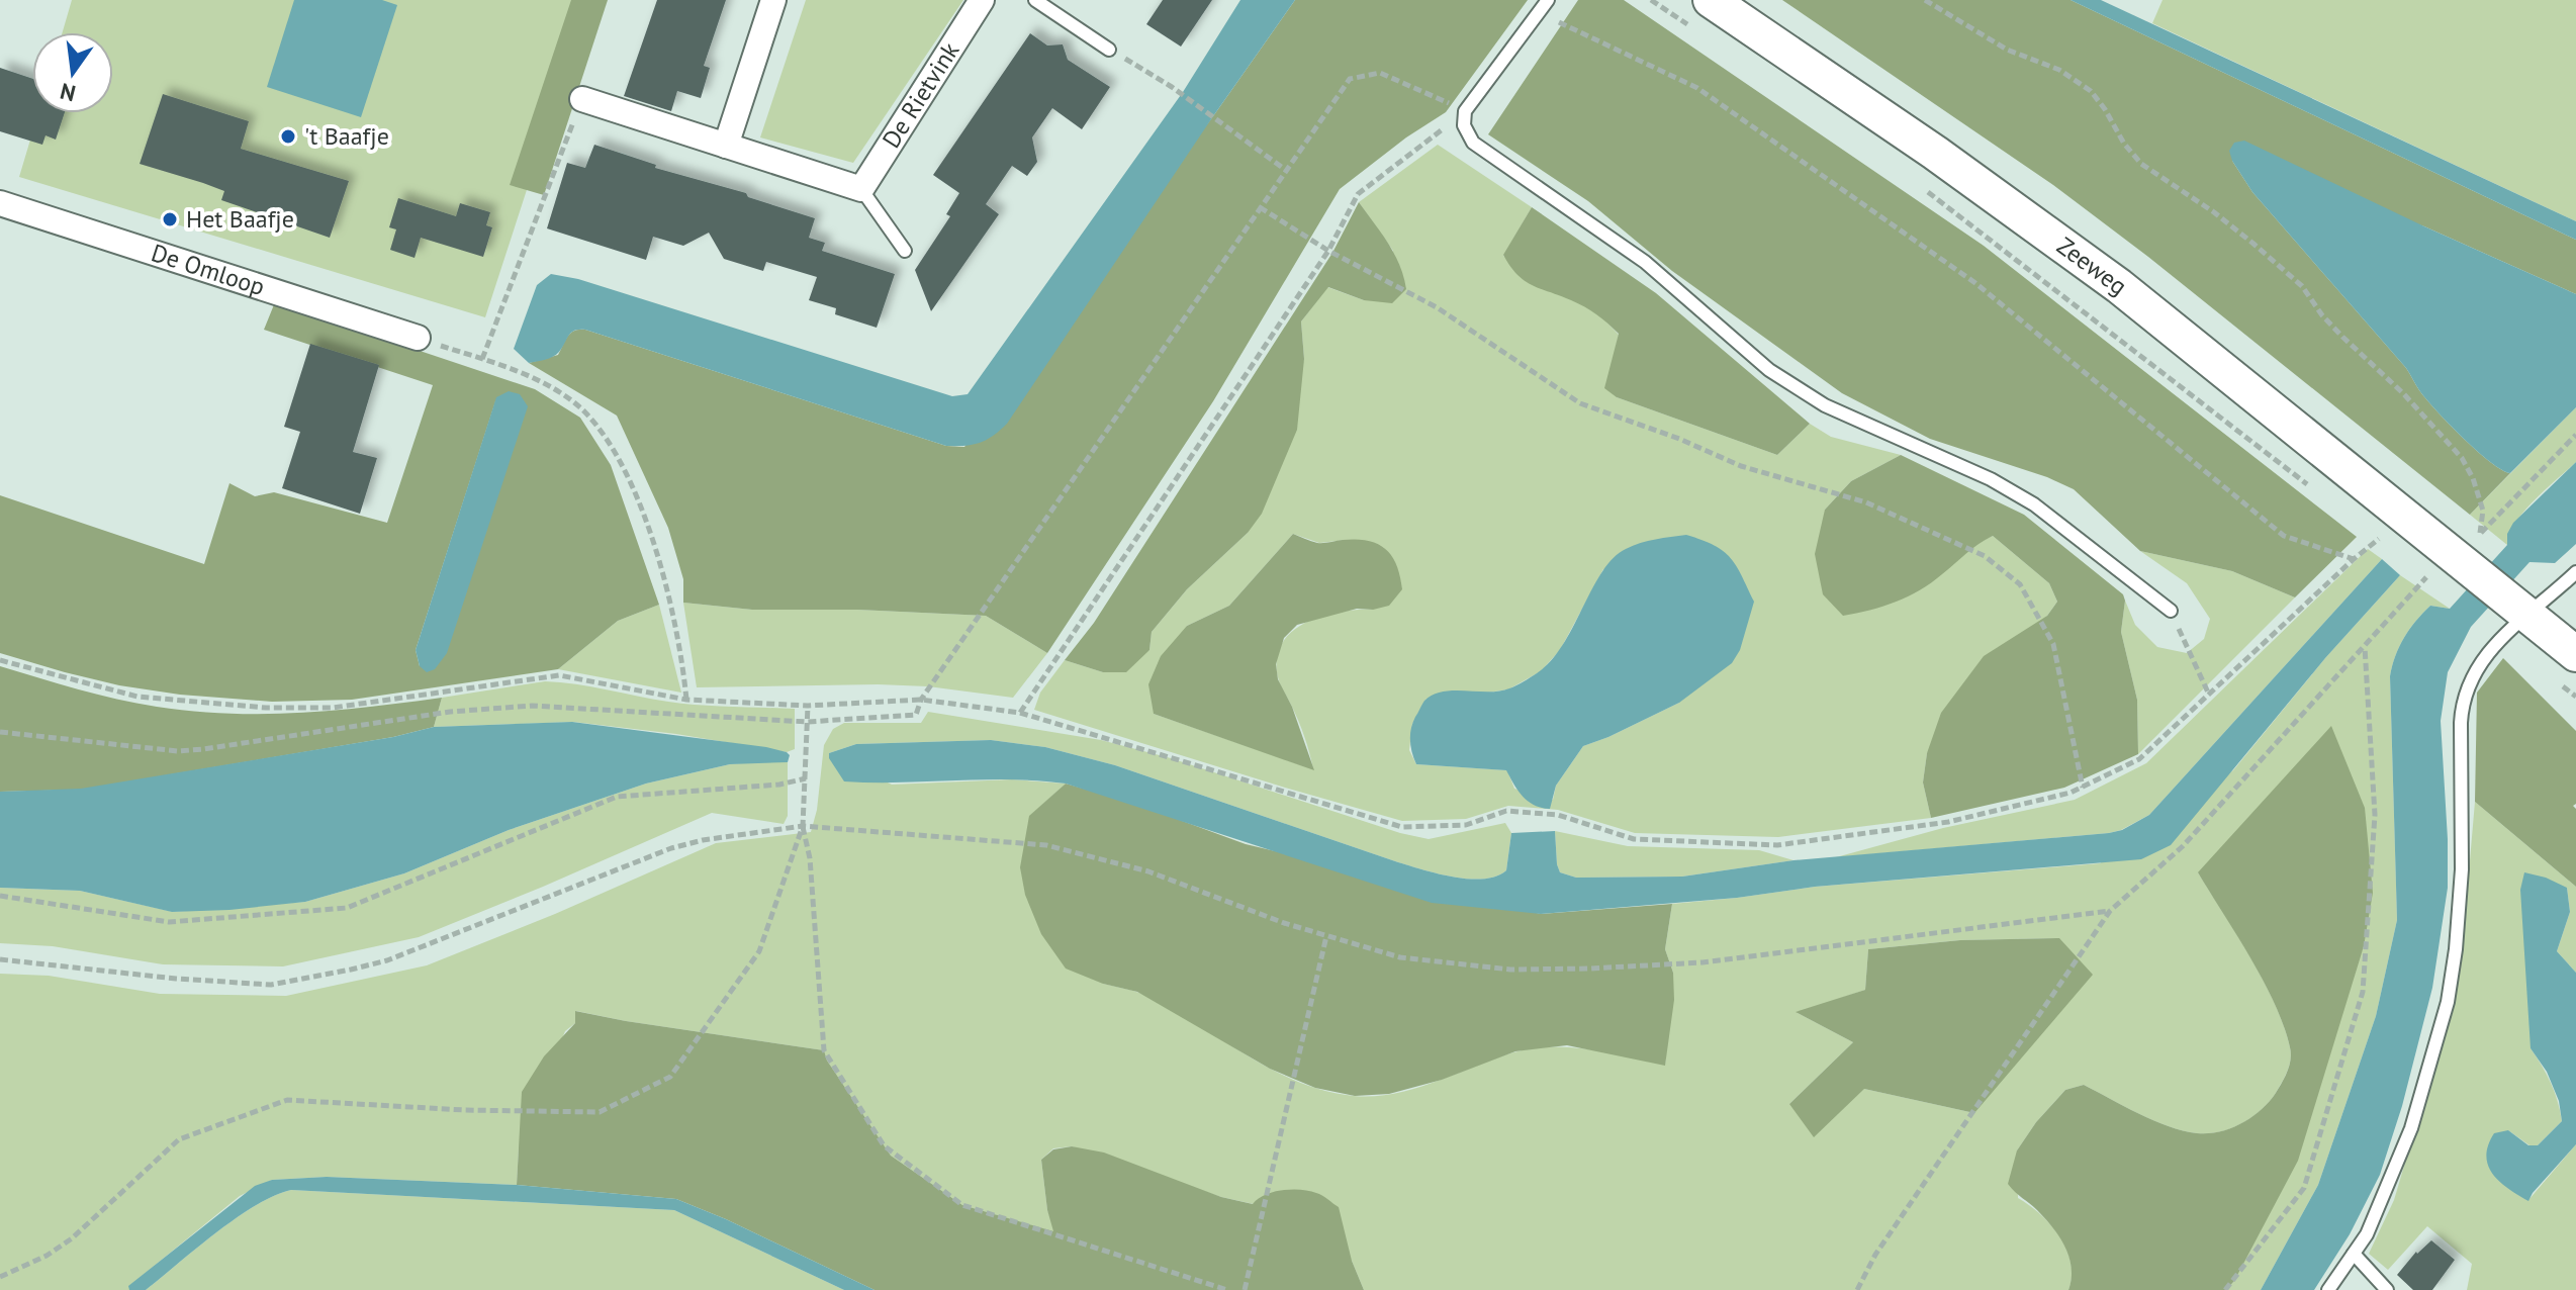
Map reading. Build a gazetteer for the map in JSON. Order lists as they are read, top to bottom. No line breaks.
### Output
{"streets":{"street":["De Rietvink","Zeeweg","De Omloop"]},"places":["'t Baafje","Het Baafje"],"north":"bottom"}
